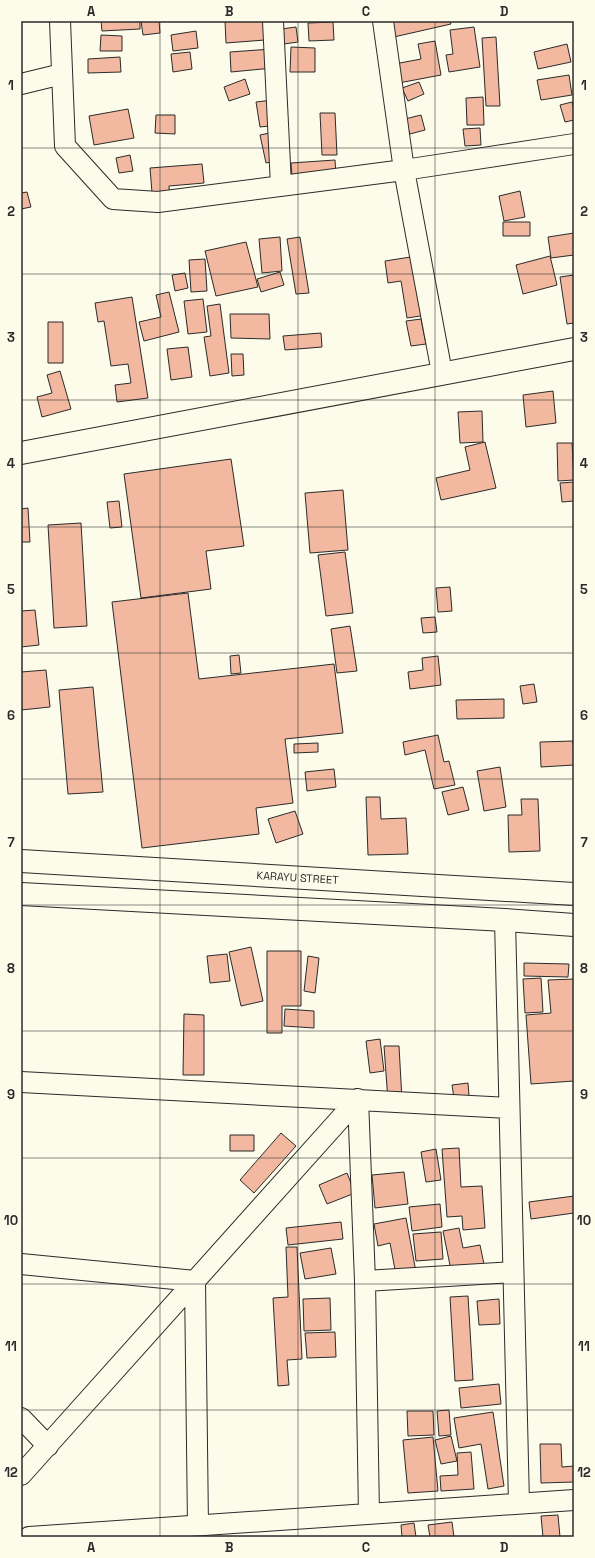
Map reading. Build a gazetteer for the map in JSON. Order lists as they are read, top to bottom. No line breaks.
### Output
{"streets":{"main road":["KARAYU STREET"]},"grid":{"columns":["A","B","C","D"],"rows":["1","2","3","4","5","6","7","8","9","10","11","12"]}}
